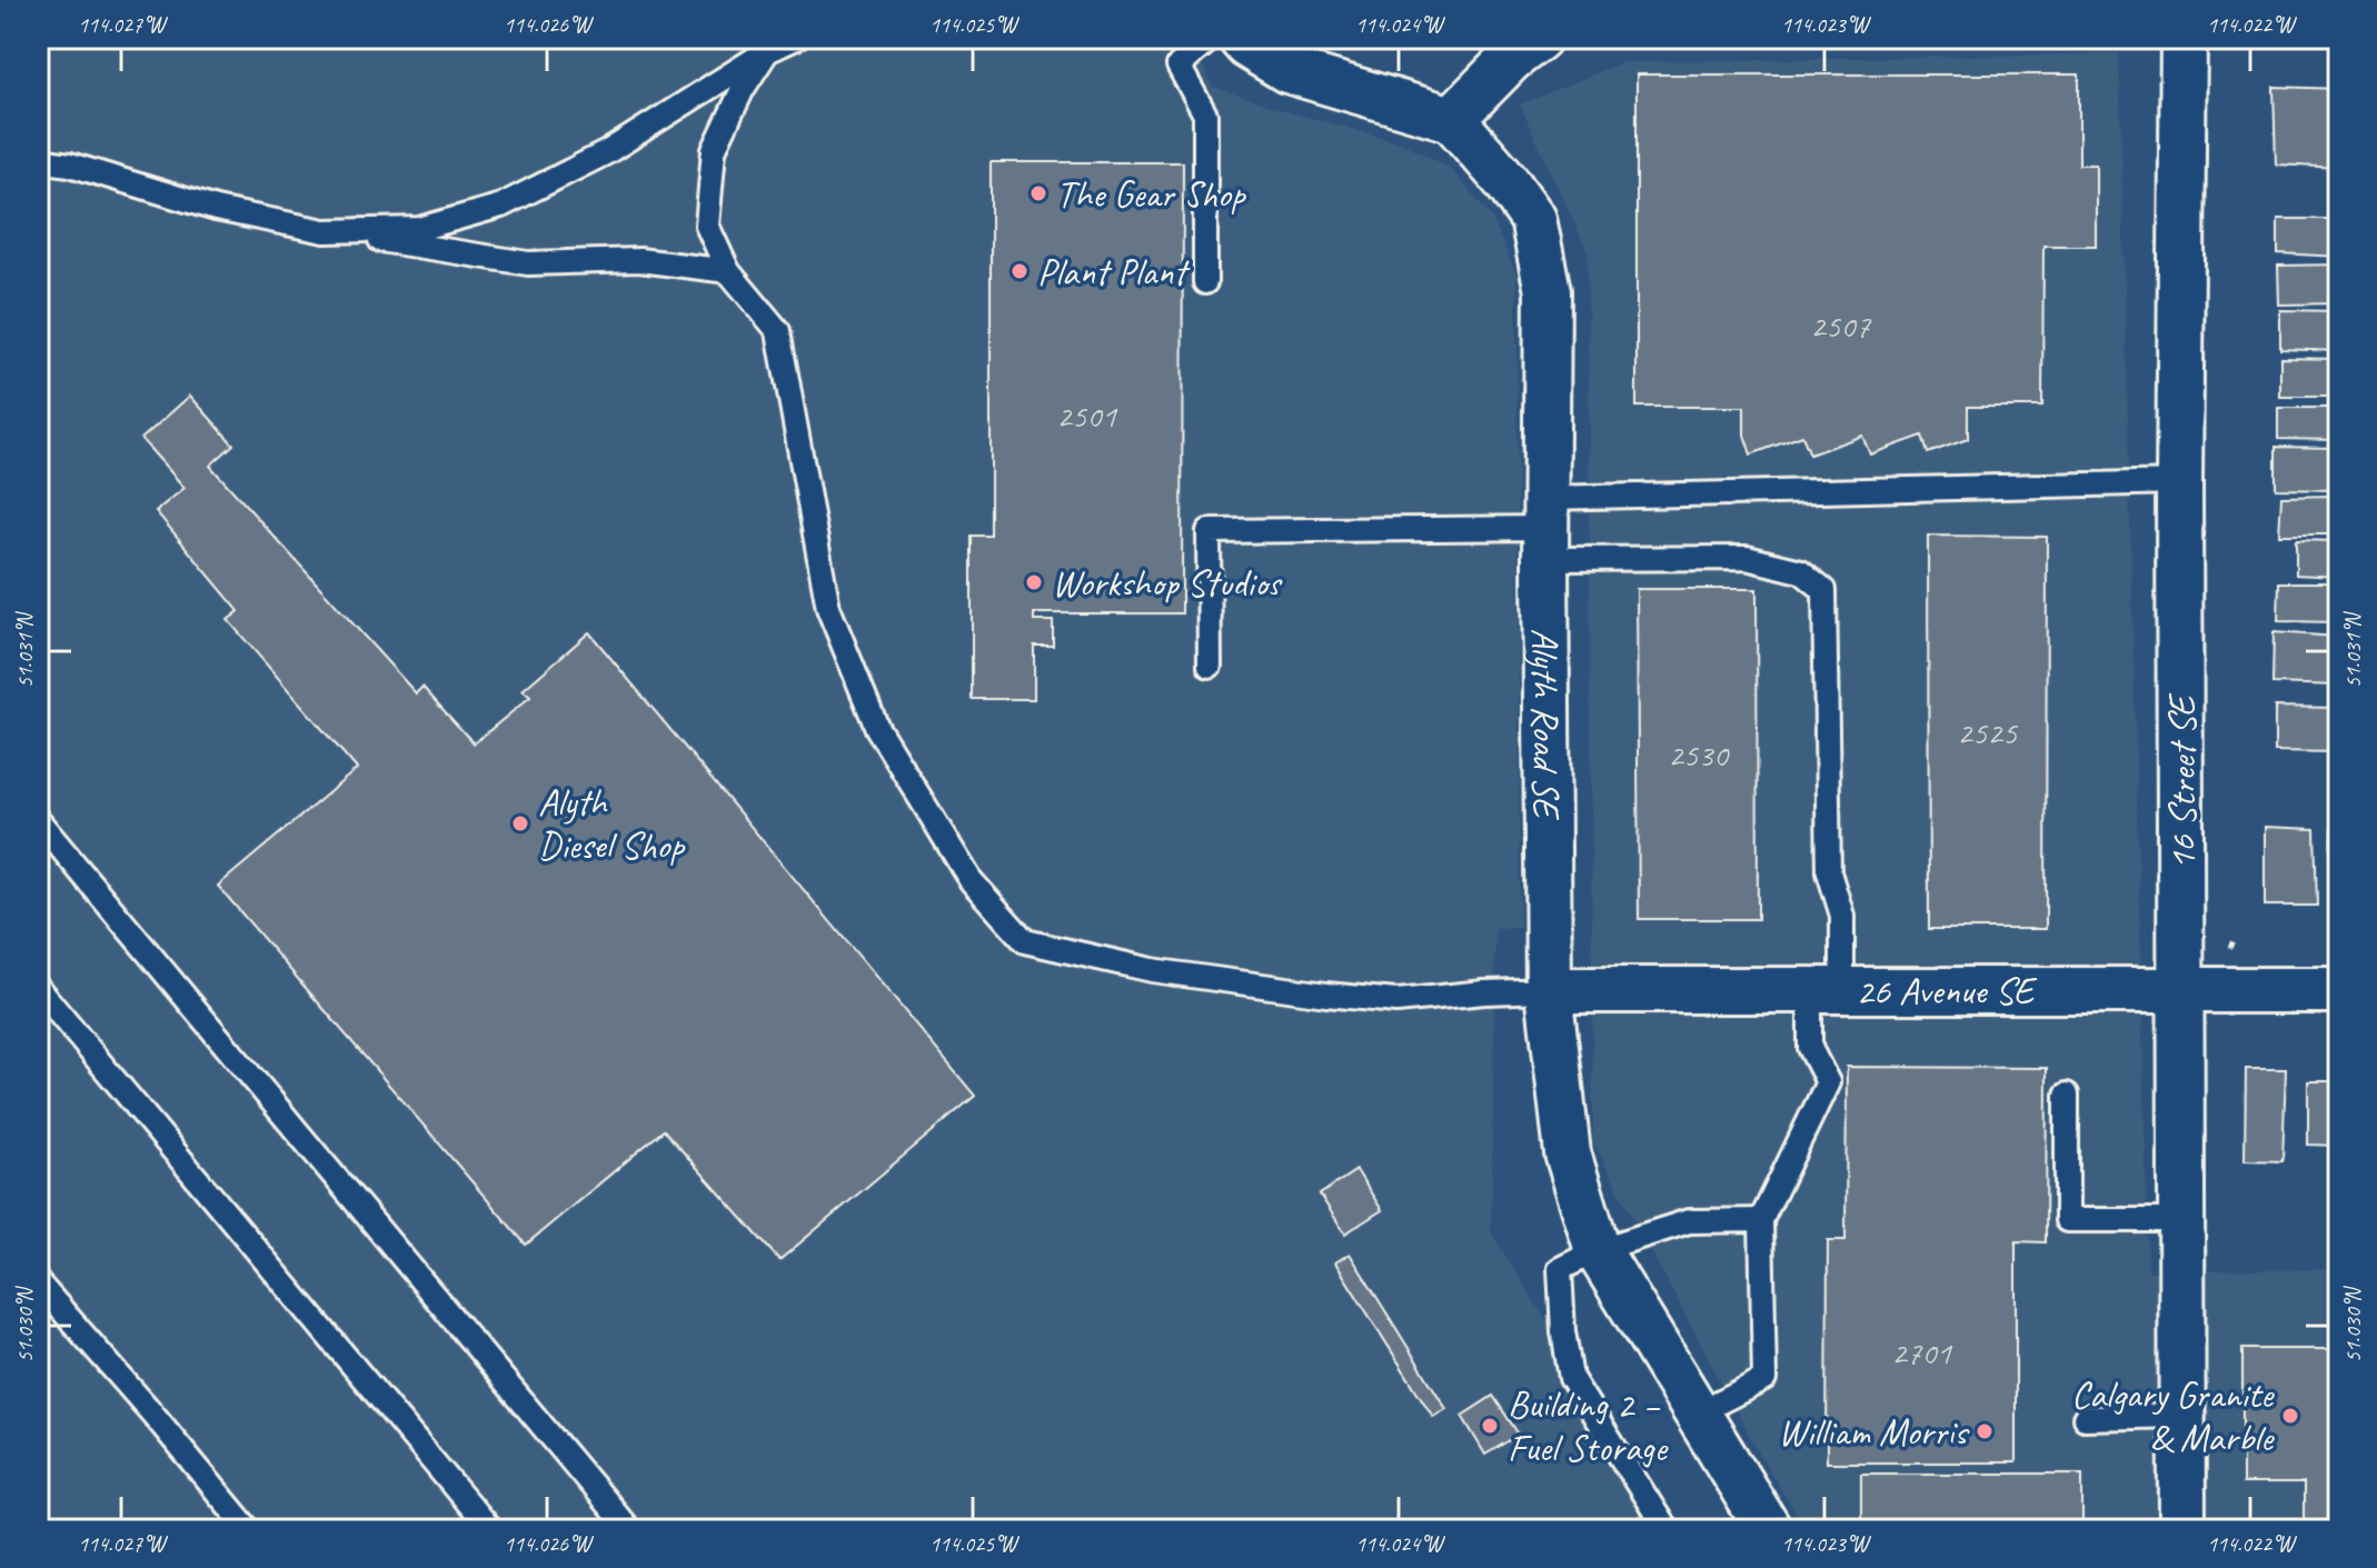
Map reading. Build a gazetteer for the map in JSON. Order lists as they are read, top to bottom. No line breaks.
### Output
{"streets":{"street":["Alyth Road SE","16 Street SE","26 Avenue SE"]},"crossings":[["Alyth Road SE","26 Avenue SE"],["16 Street SE","26 Avenue SE"]],"places":["The Gear Shop","Plant Plant","Workshop Studios","Alyth Diesel Shop","Calgary Granite & Marble","Building 2 – Fuel Storage","William Morris"],"house_numbers":["2507","2501","2525","2530","2701"],"coordinates":["114.027°W","114.026°W","114.025°W","114.024°W","114.023°W","114.022°W","51.031°N","51.030°N"]}
